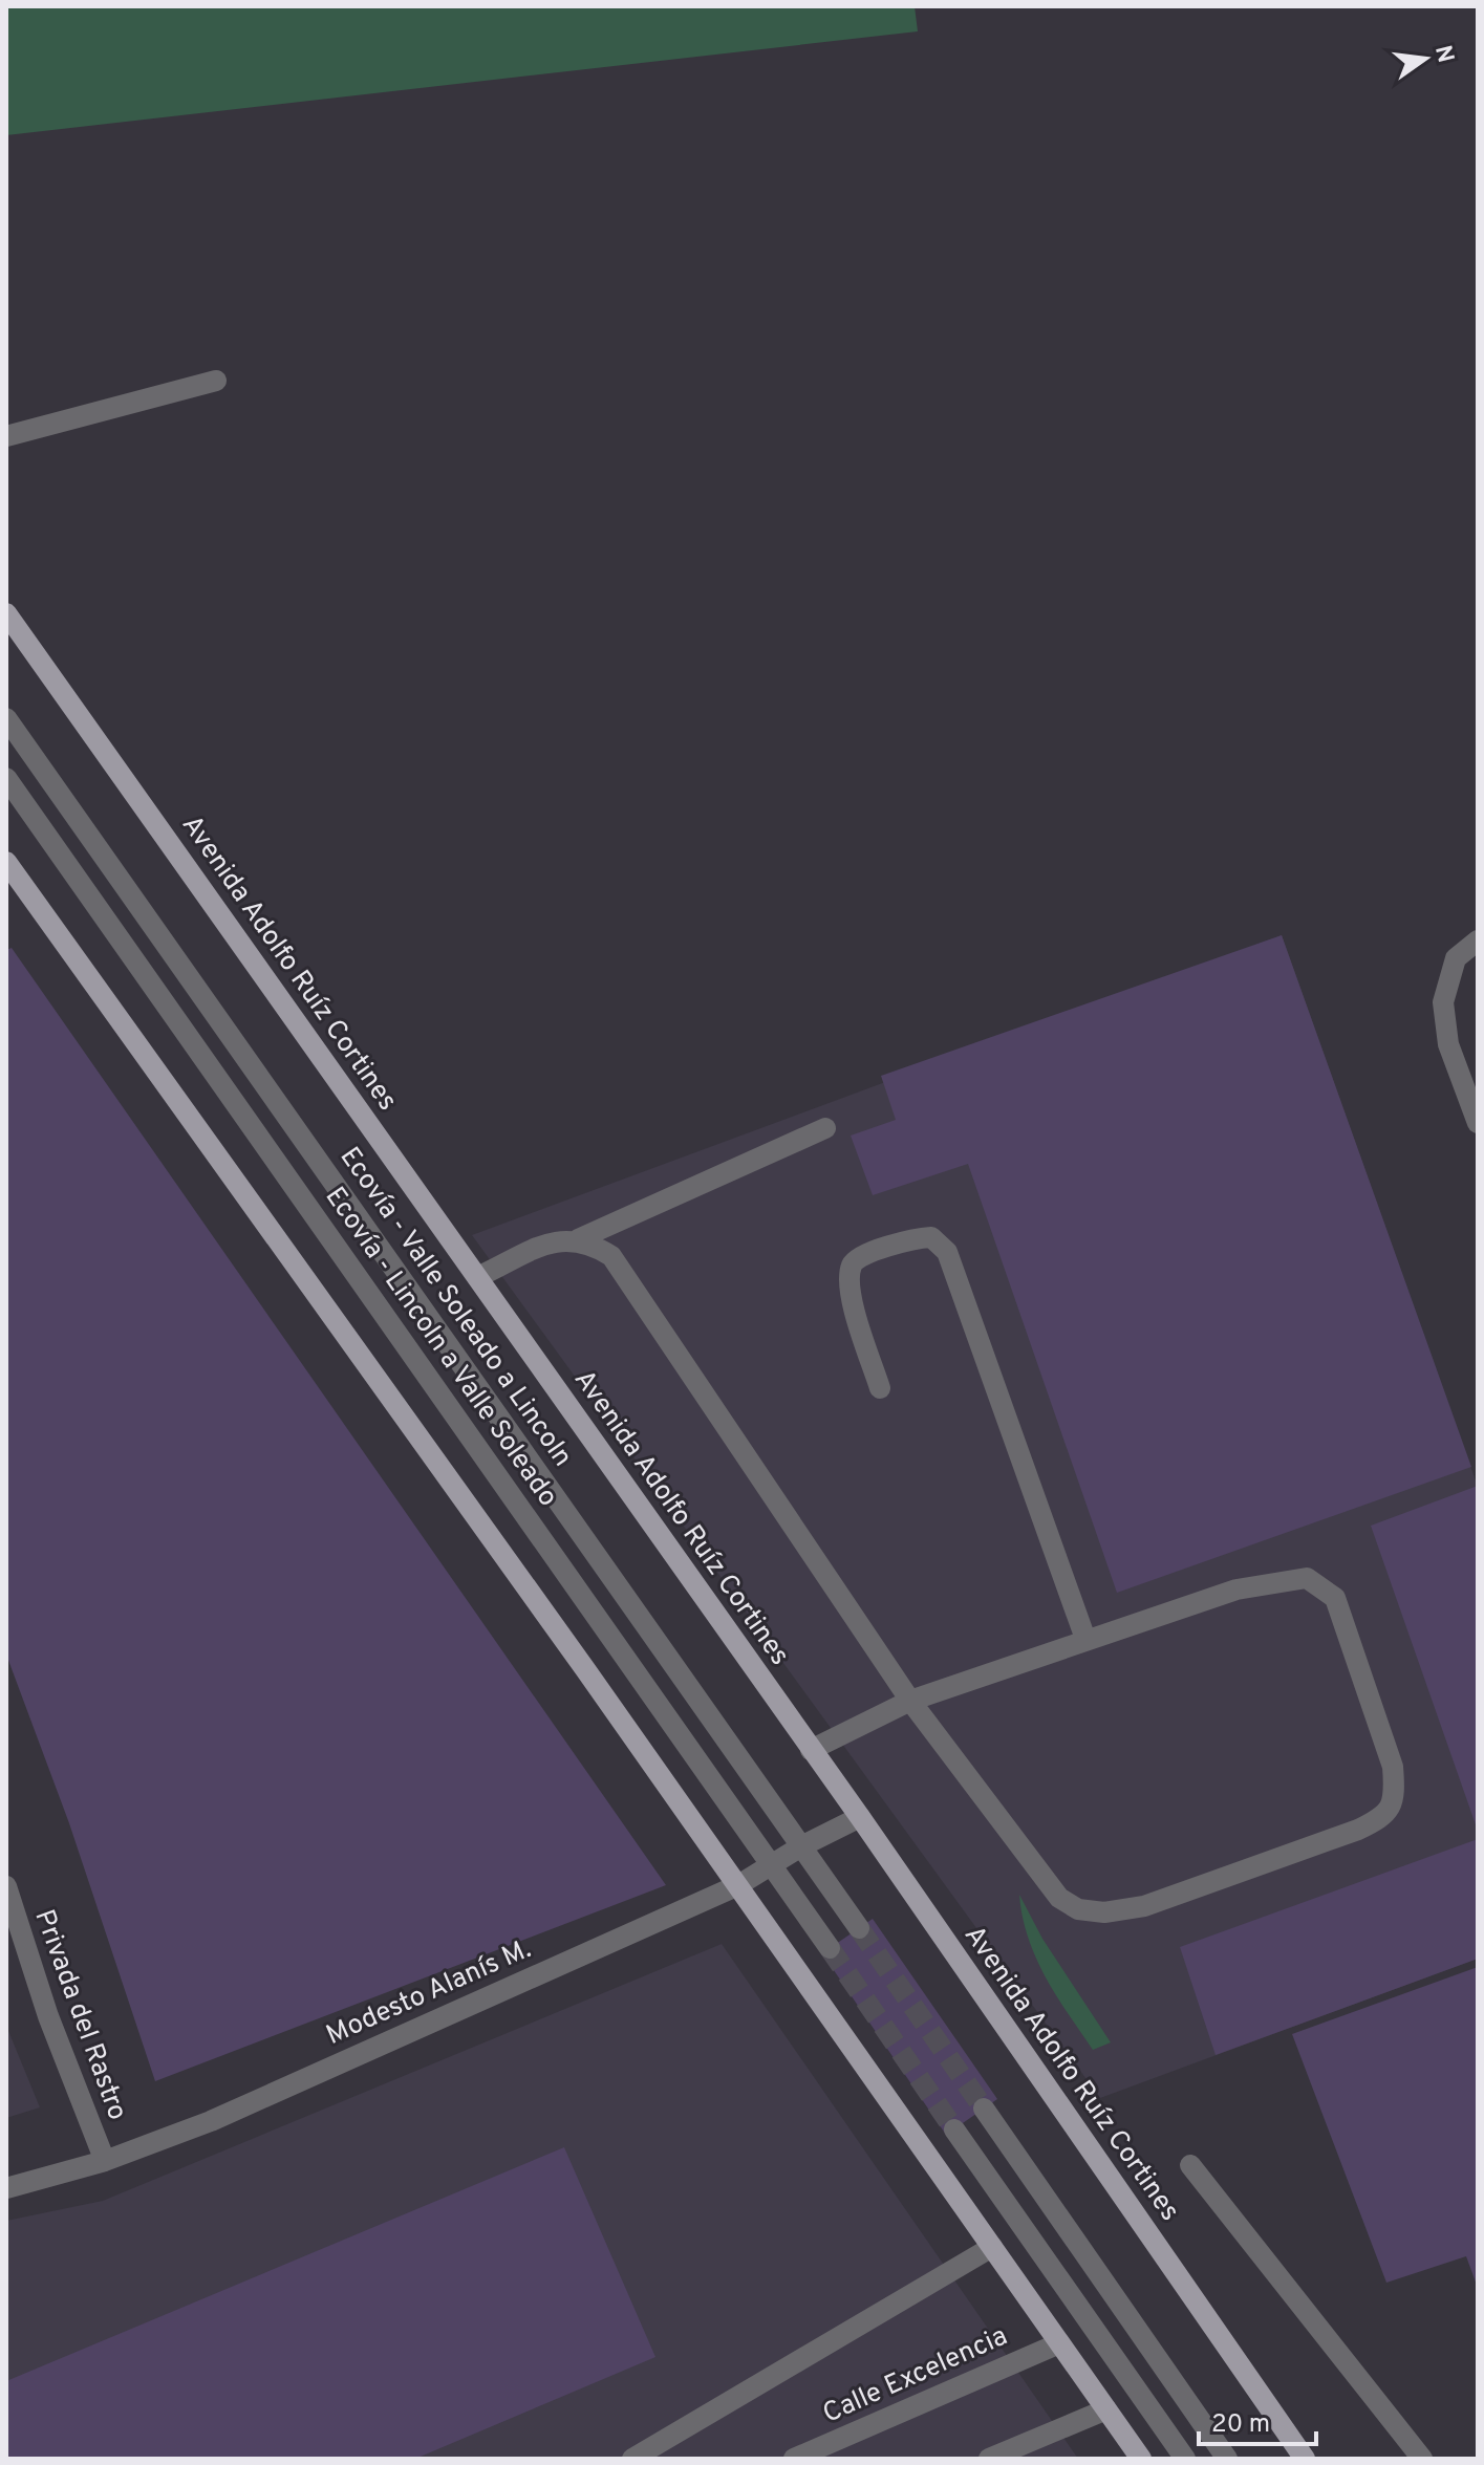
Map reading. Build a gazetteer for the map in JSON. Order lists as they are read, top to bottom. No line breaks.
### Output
{"streets":{"main road":["Avenida Adolfo Ruíz Cortines"],"street":["Ecovía - Valle Soleado a Lincoln","Ecovía - Lincoln a Valle Soleado","Modesto Alanís M.","Privada del Rastro","Calle Excelencia"]},"crossings":[["Avenida Adolfo Ruíz Cortines","Modesto Alanís M."],["Ecovía - Valle Soleado a Lincoln","Modesto Alanís M."],["Ecovía - Lincoln a Valle Soleado","Modesto Alanís M."],["Modesto Alanís M.","Privada del Rastro"]],"scale_bar":"20 m","north":"right"}
